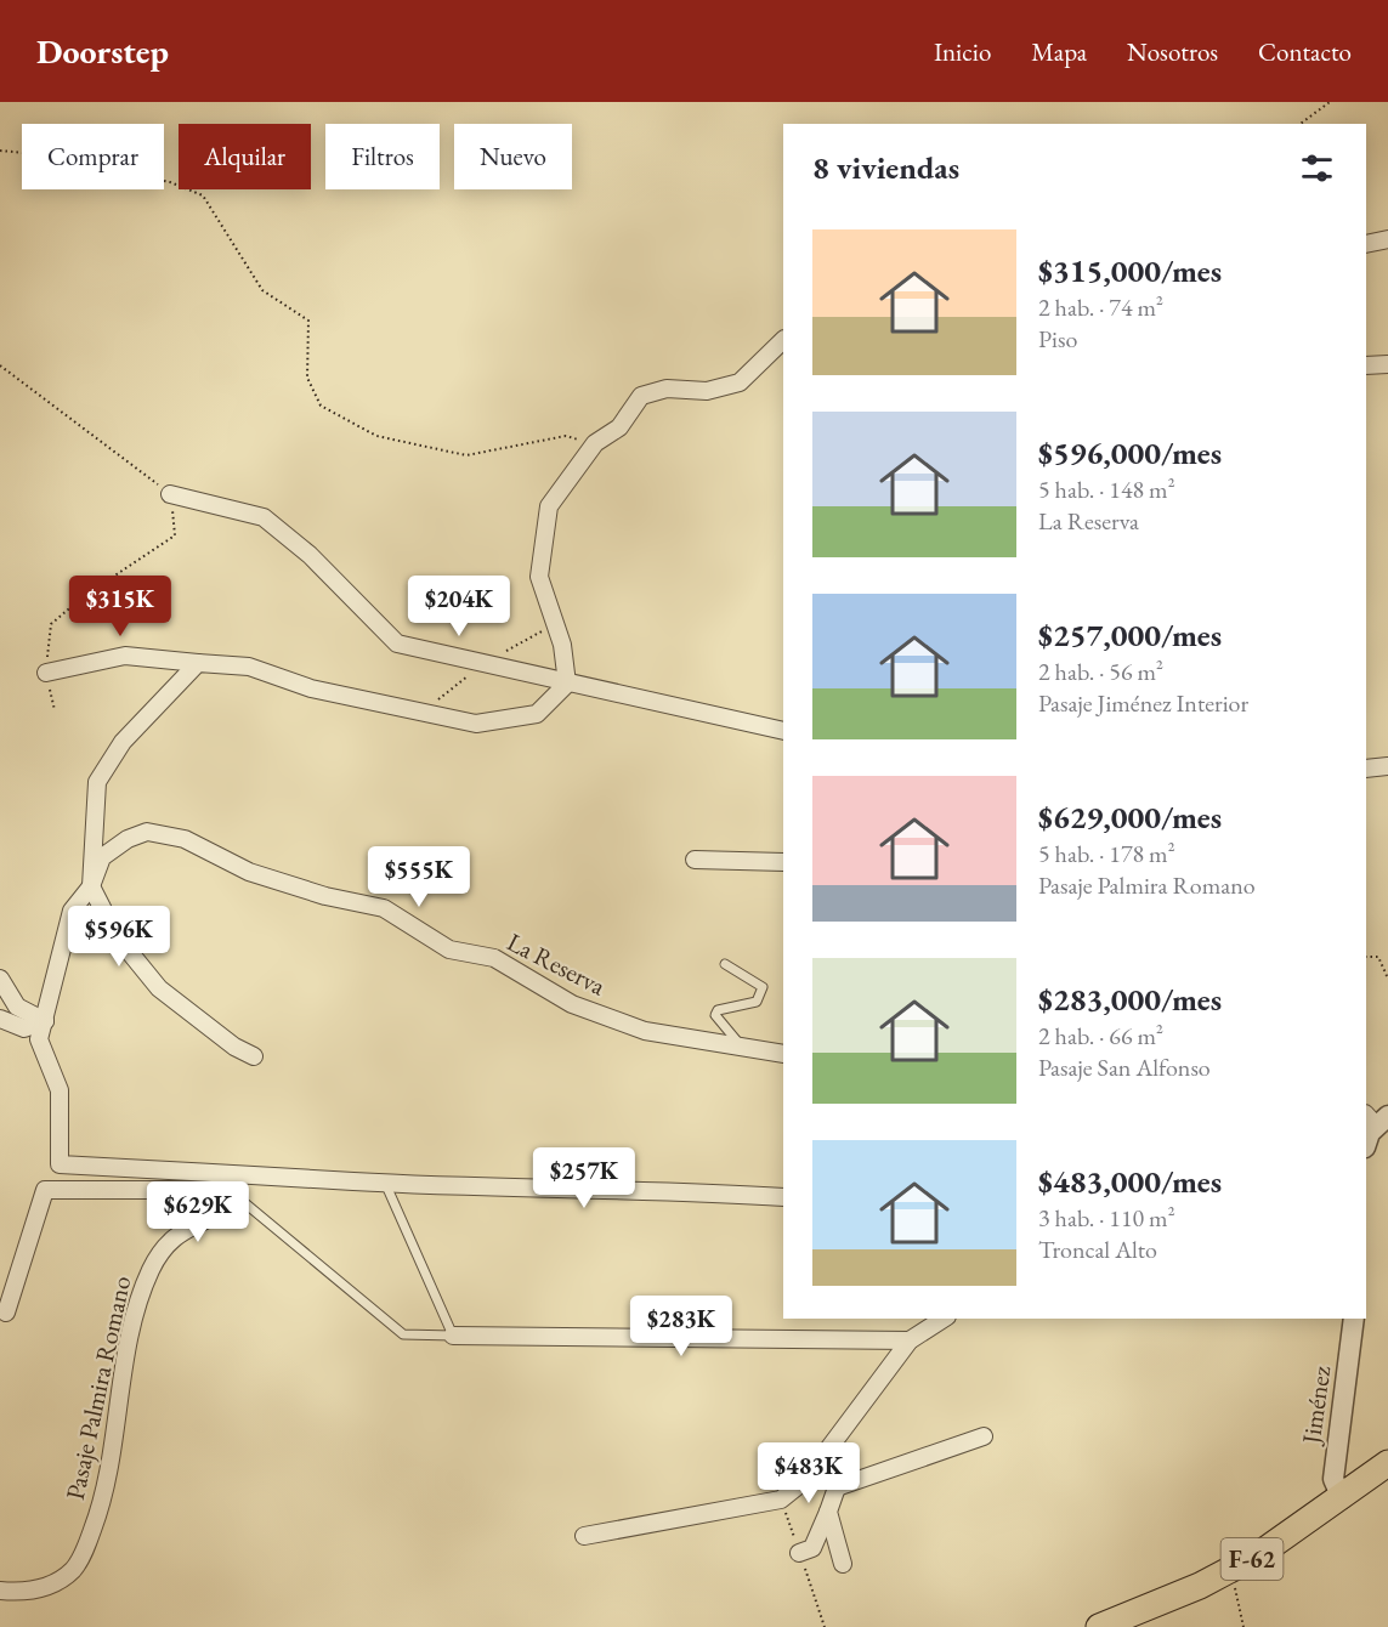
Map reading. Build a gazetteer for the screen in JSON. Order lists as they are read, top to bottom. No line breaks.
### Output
{"streets":{"main road":["F-62"],"street":["La Reserva","Pasaje Palmira Romano","Jiménez"]},"crossings":[["Jiménez","F-62"]],"page":{"header":"Doorstep","nav":["Inicio","Mapa","Nosotros","Contacto"],"chip":["Comprar","Alquilar","Filtros","Nuevo"],"heading":"8 viviendas","list":[{"name":"$315,000/mes","note":"2 hab. · 74 m² · Piso"},{"name":"$596,000/mes","note":"5 hab. · 148 m² · La Reserva"},{"name":"$257,000/mes","note":"2 hab. · 56 m² · Pasaje Jiménez Interior"},{"name":"$629,000/mes","note":"5 hab. · 178 m² · Pasaje Palmira Romano"},{"name":"$283,000/mes","note":"2 hab. · 66 m² · Pasaje San Alfonso"},{"name":"$483,000/mes","note":"3 hab. · 110 m² · Troncal Alto"}],"price":["$315K","$204K","$555K","$596K","$257K","$629K","$283K","$483K"]}}
